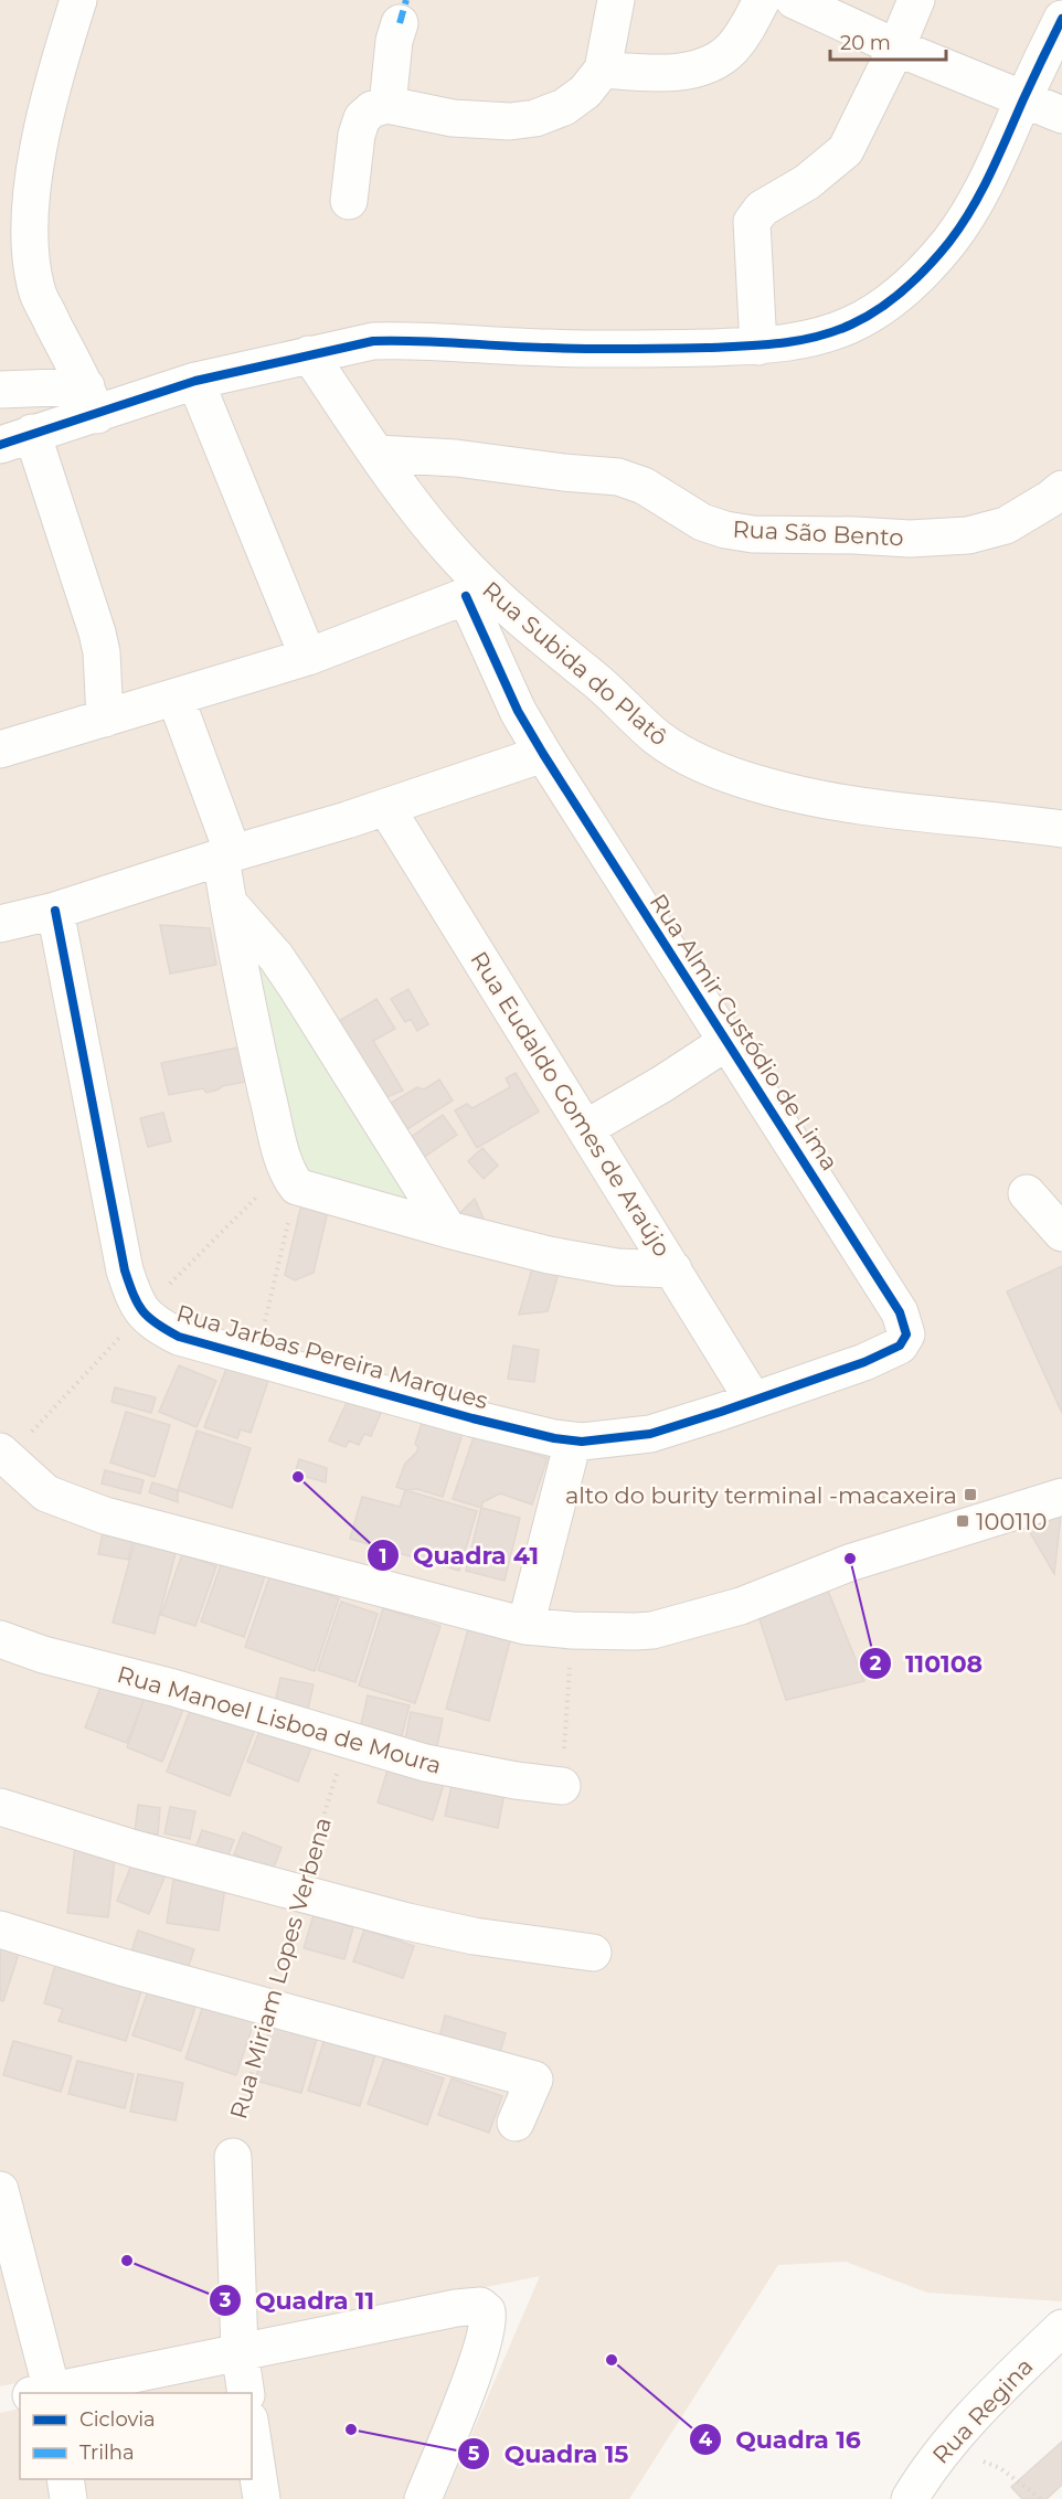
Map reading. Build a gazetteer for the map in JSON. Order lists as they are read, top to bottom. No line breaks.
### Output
{"streets":{"street":["Rua São Bento","Rua Subida do Platô","Rua Almir Custódio de Lima","Rua Eudaldo Gomes de Araújo","Rua Jarbas Pereira Marques","Rua Manoel Lisboa de Moura","Rua Regina"],"path":["Rua Miriam Lopes Verbena"]},"crossings":[["Rua São Bento","Rua Subida do Platô"],["Rua Subida do Platô","Rua Almir Custódio de Lima"],["Rua Almir Custódio de Lima","Rua Jarbas Pereira Marques"],["Rua Eudaldo Gomes de Araújo","Rua Jarbas Pereira Marques"],["Rua Manoel Lisboa de Moura","Rua Miriam Lopes Verbena"]],"places":{"other":["Quadra 41","110108","Quadra 11","Quadra 16","Quadra 15"],"transit":["alto do burity terminal -macaxeira","100110"]},"legend":["Ciclovia","Trilha"],"scale_bar":"20 m"}
